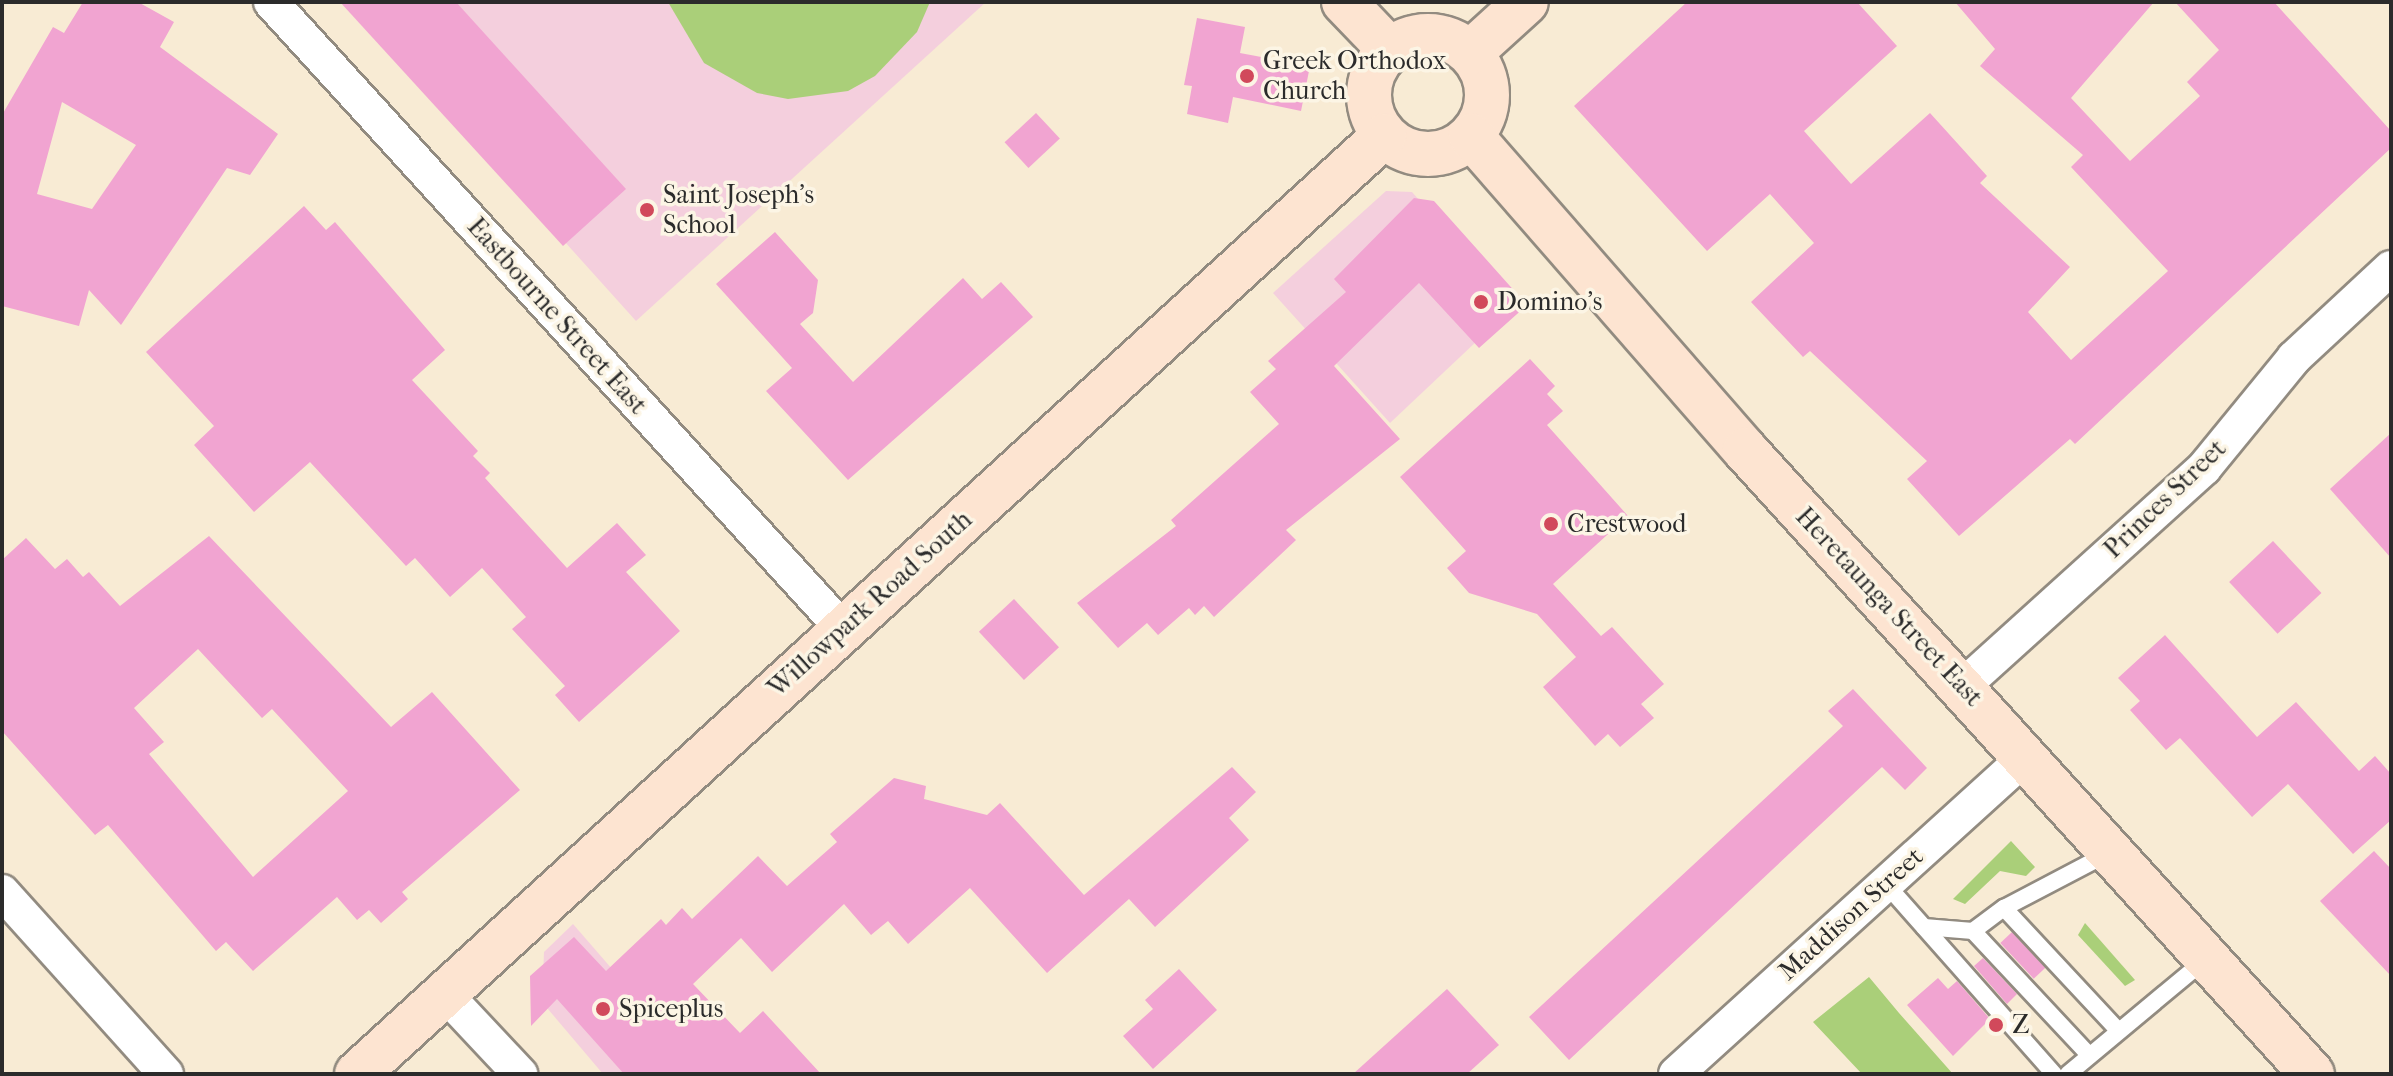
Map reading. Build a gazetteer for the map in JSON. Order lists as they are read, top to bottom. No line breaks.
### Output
{"streets":{"main road":["Willowpark Road South","Heretaunga Street East"],"street":["Eastbourne Street East","Princes Street","Maddison Street"]},"crossings":[["Eastbourne Street East","Willowpark Road South"],["Princes Street","Heretaunga Street East"],["Willowpark Road South","Heretaunga Street East"],["Heretaunga Street East","Maddison Street"]],"places":["Greek Orthodox Church","Saint Joseph's School","Domino's","Crestwood","Spiceplus","Z"]}
